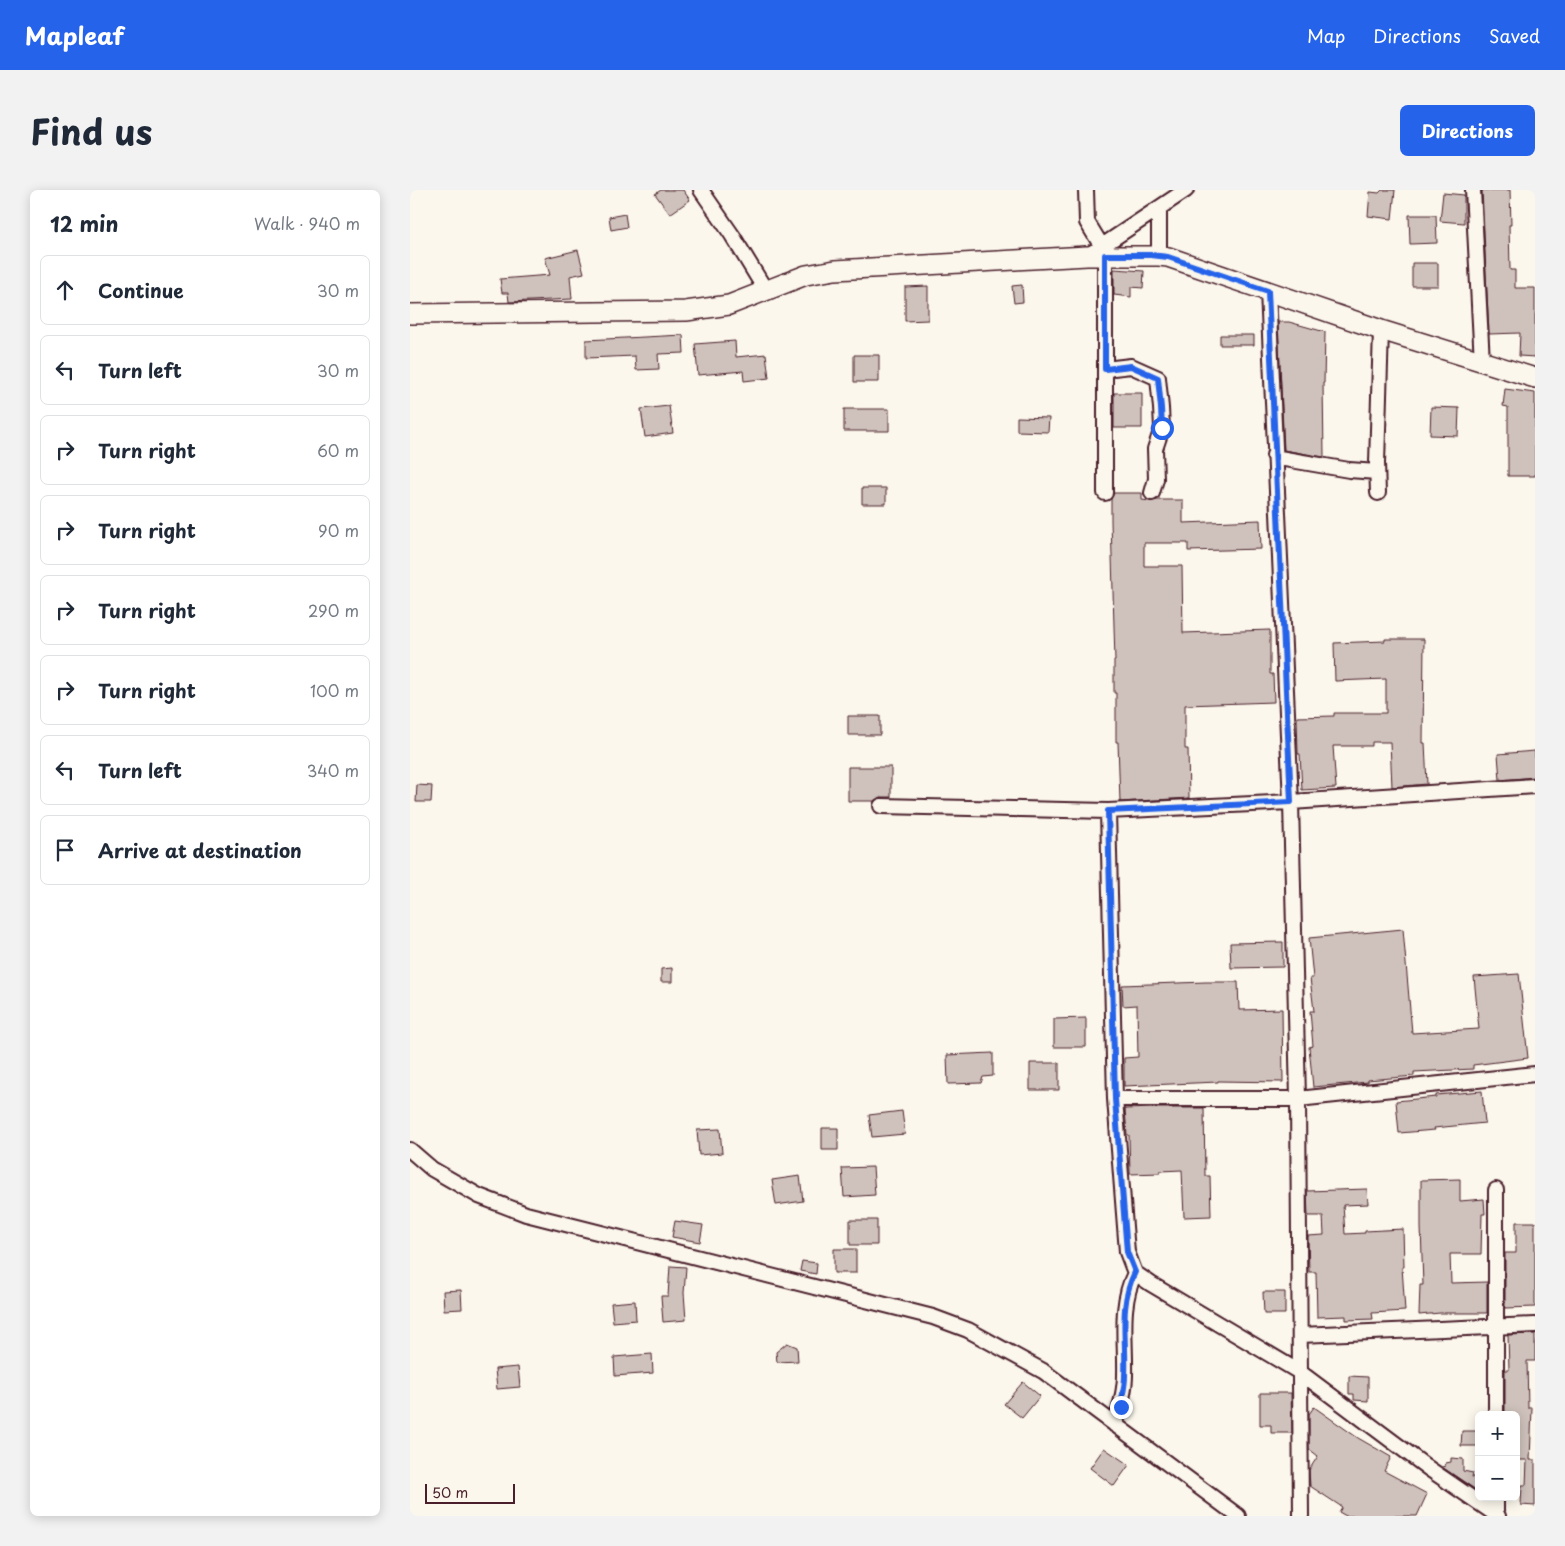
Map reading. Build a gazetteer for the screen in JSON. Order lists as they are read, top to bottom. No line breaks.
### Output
{"scale_bar":"50 m","page":{"header":"Mapleaf","nav":["Map","Directions","Saved"],"title":"Find us","buttons":"Directions","heading":["12 min","Walk · 940 m"],"list":[["Continue","30 m"],["Turn left","30 m"],["Turn right","60 m"],["Turn right","90 m"],["Turn right","290 m"],["Turn right","100 m"],["Turn left","340 m"],"Arrive at destination"],"map_buttons":["+","−"],"scale":"50 m"}}
